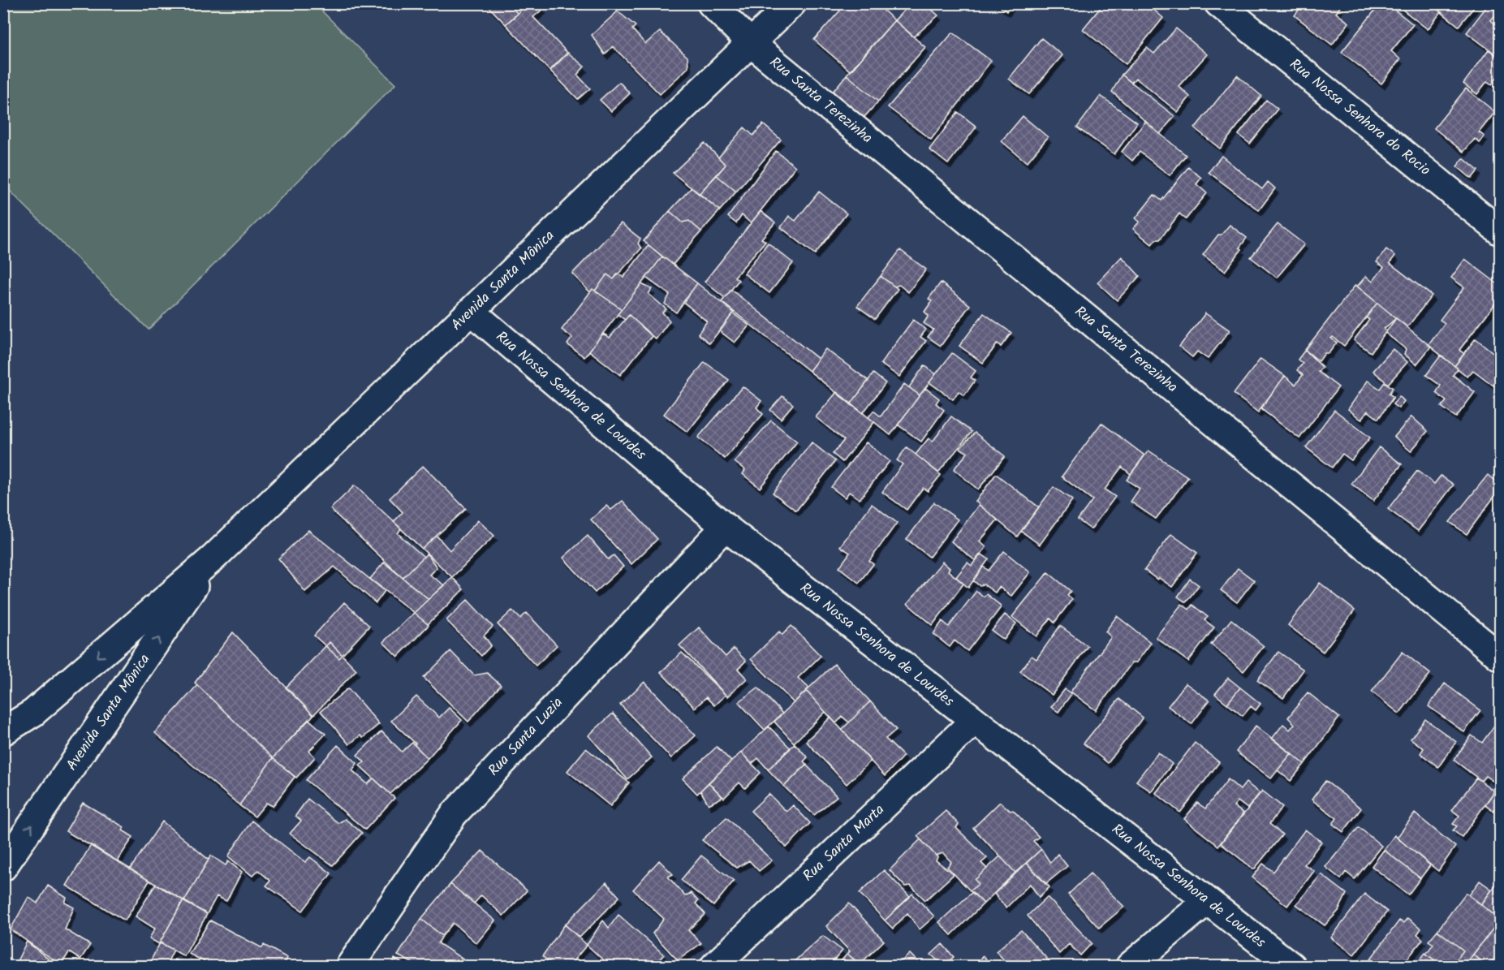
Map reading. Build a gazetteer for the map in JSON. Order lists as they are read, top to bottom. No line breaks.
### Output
{"streets":{"street":["Rua Santa Terezinha","Rua Nossa Senhora do Rocio","Avenida Santa Mônica","Rua Nossa Senhora de Lourdes","Rua Santa Luzia","Rua Santa Marta"]},"crossings":[["Rua Santa Terezinha","Avenida Santa Mônica"],["Avenida Santa Mônica","Rua Nossa Senhora de Lourdes"],["Rua Nossa Senhora de Lourdes","Rua Santa Luzia"],["Rua Nossa Senhora de Lourdes","Rua Santa Marta"]]}
